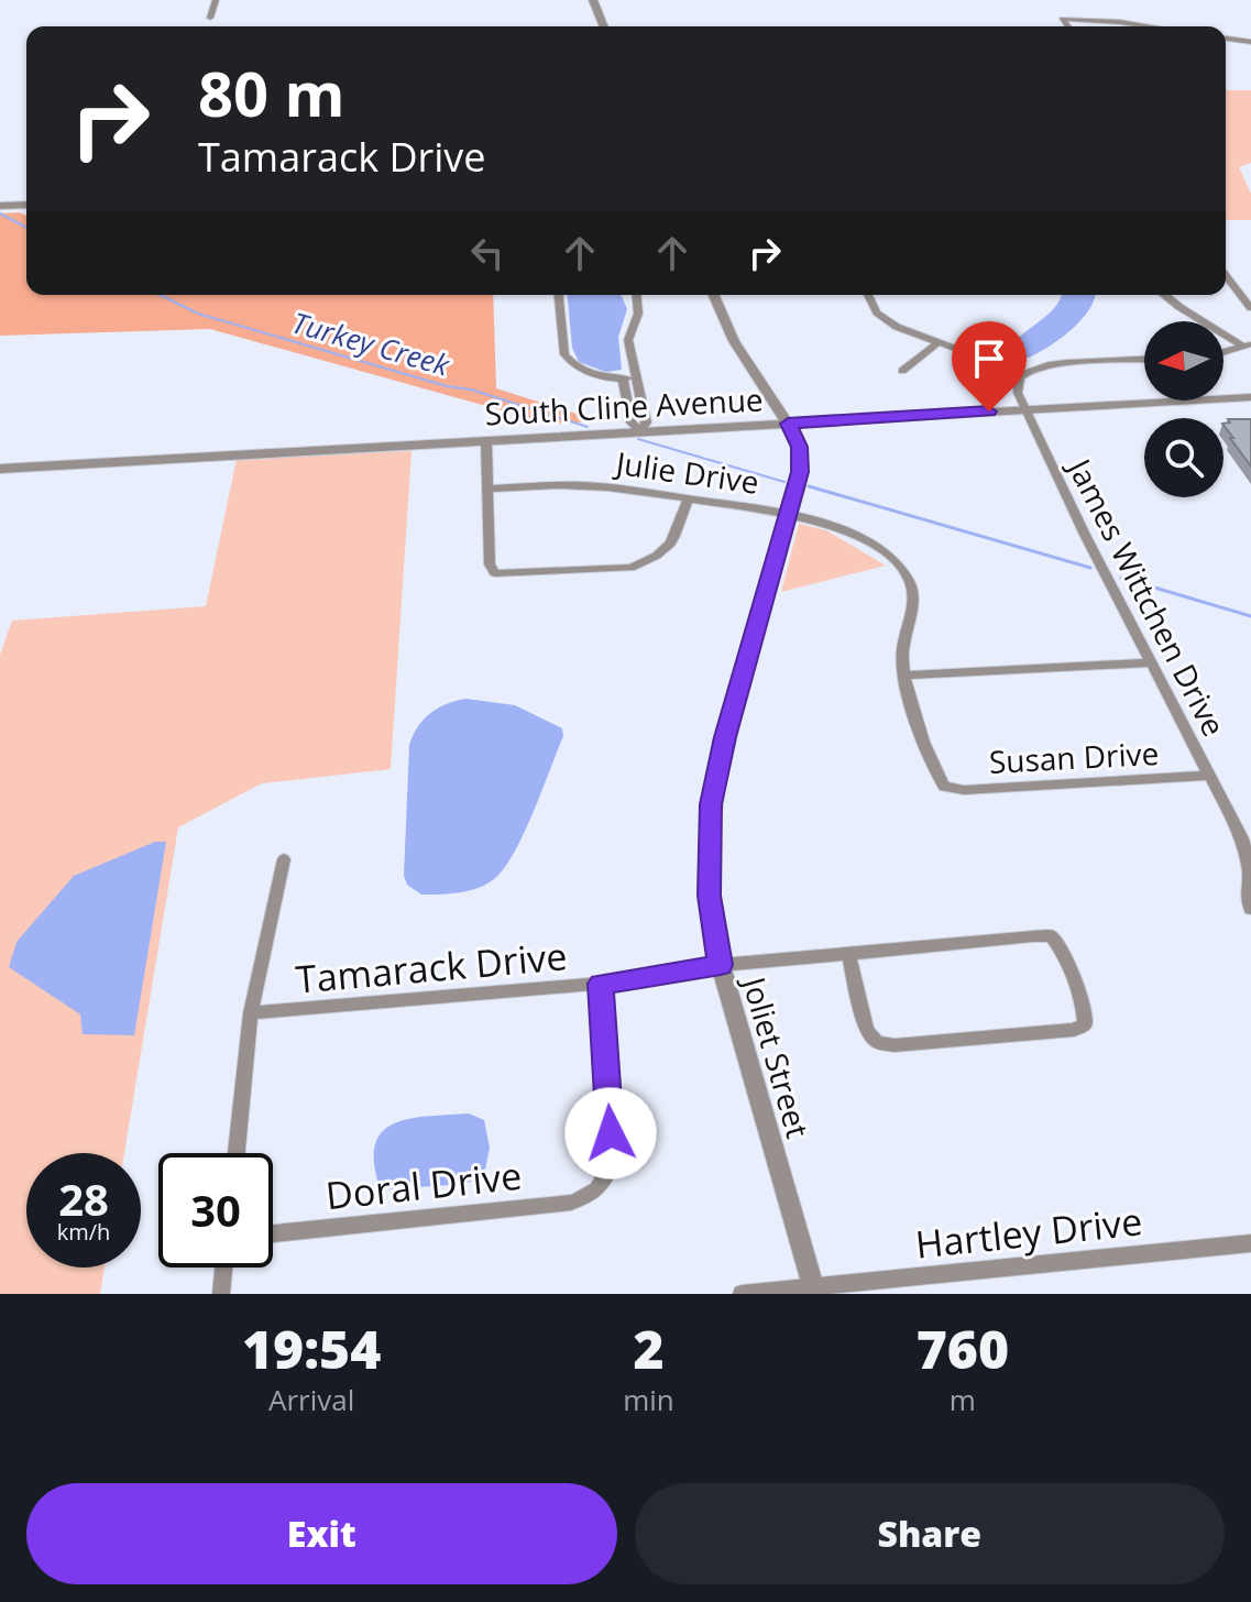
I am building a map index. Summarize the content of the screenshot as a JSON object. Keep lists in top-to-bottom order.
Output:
{
  "streets": {
    "street": [
      "South Cline Avenue",
      "Julie Drive",
      "James Wittchen Drive",
      "Susan Drive",
      "Tamarack Drive",
      "Joliet Street",
      "Doral Drive",
      "Hartley Drive"
    ]
  },
  "crossings": [
    ["South Cline Avenue", "James Wittchen Drive"],
    ["South Cline Avenue", "Joliet Street"],
    ["Julie Drive", "Susan Drive"],
    ["Julie Drive", "Joliet Street"],
    ["James Wittchen Drive", "Susan Drive"],
    ["Tamarack Drive", "Joliet Street"],
    ["Tamarack Drive", "Doral Drive"],
    ["Joliet Street", "Hartley Drive"]
  ],
  "water": ["Turkey Creek"],
  "north": "left",
  "page": {
    "turn": ["80 m", "Tamarack Drive"],
    "speed": "28 km/h",
    "limit": "30",
    "eta": [
      "19:54",
      "Arrival",
      "2",
      "min",
      "760",
      "m"
    ],
    "buttons": ["Exit", "Share"]
  }
}
